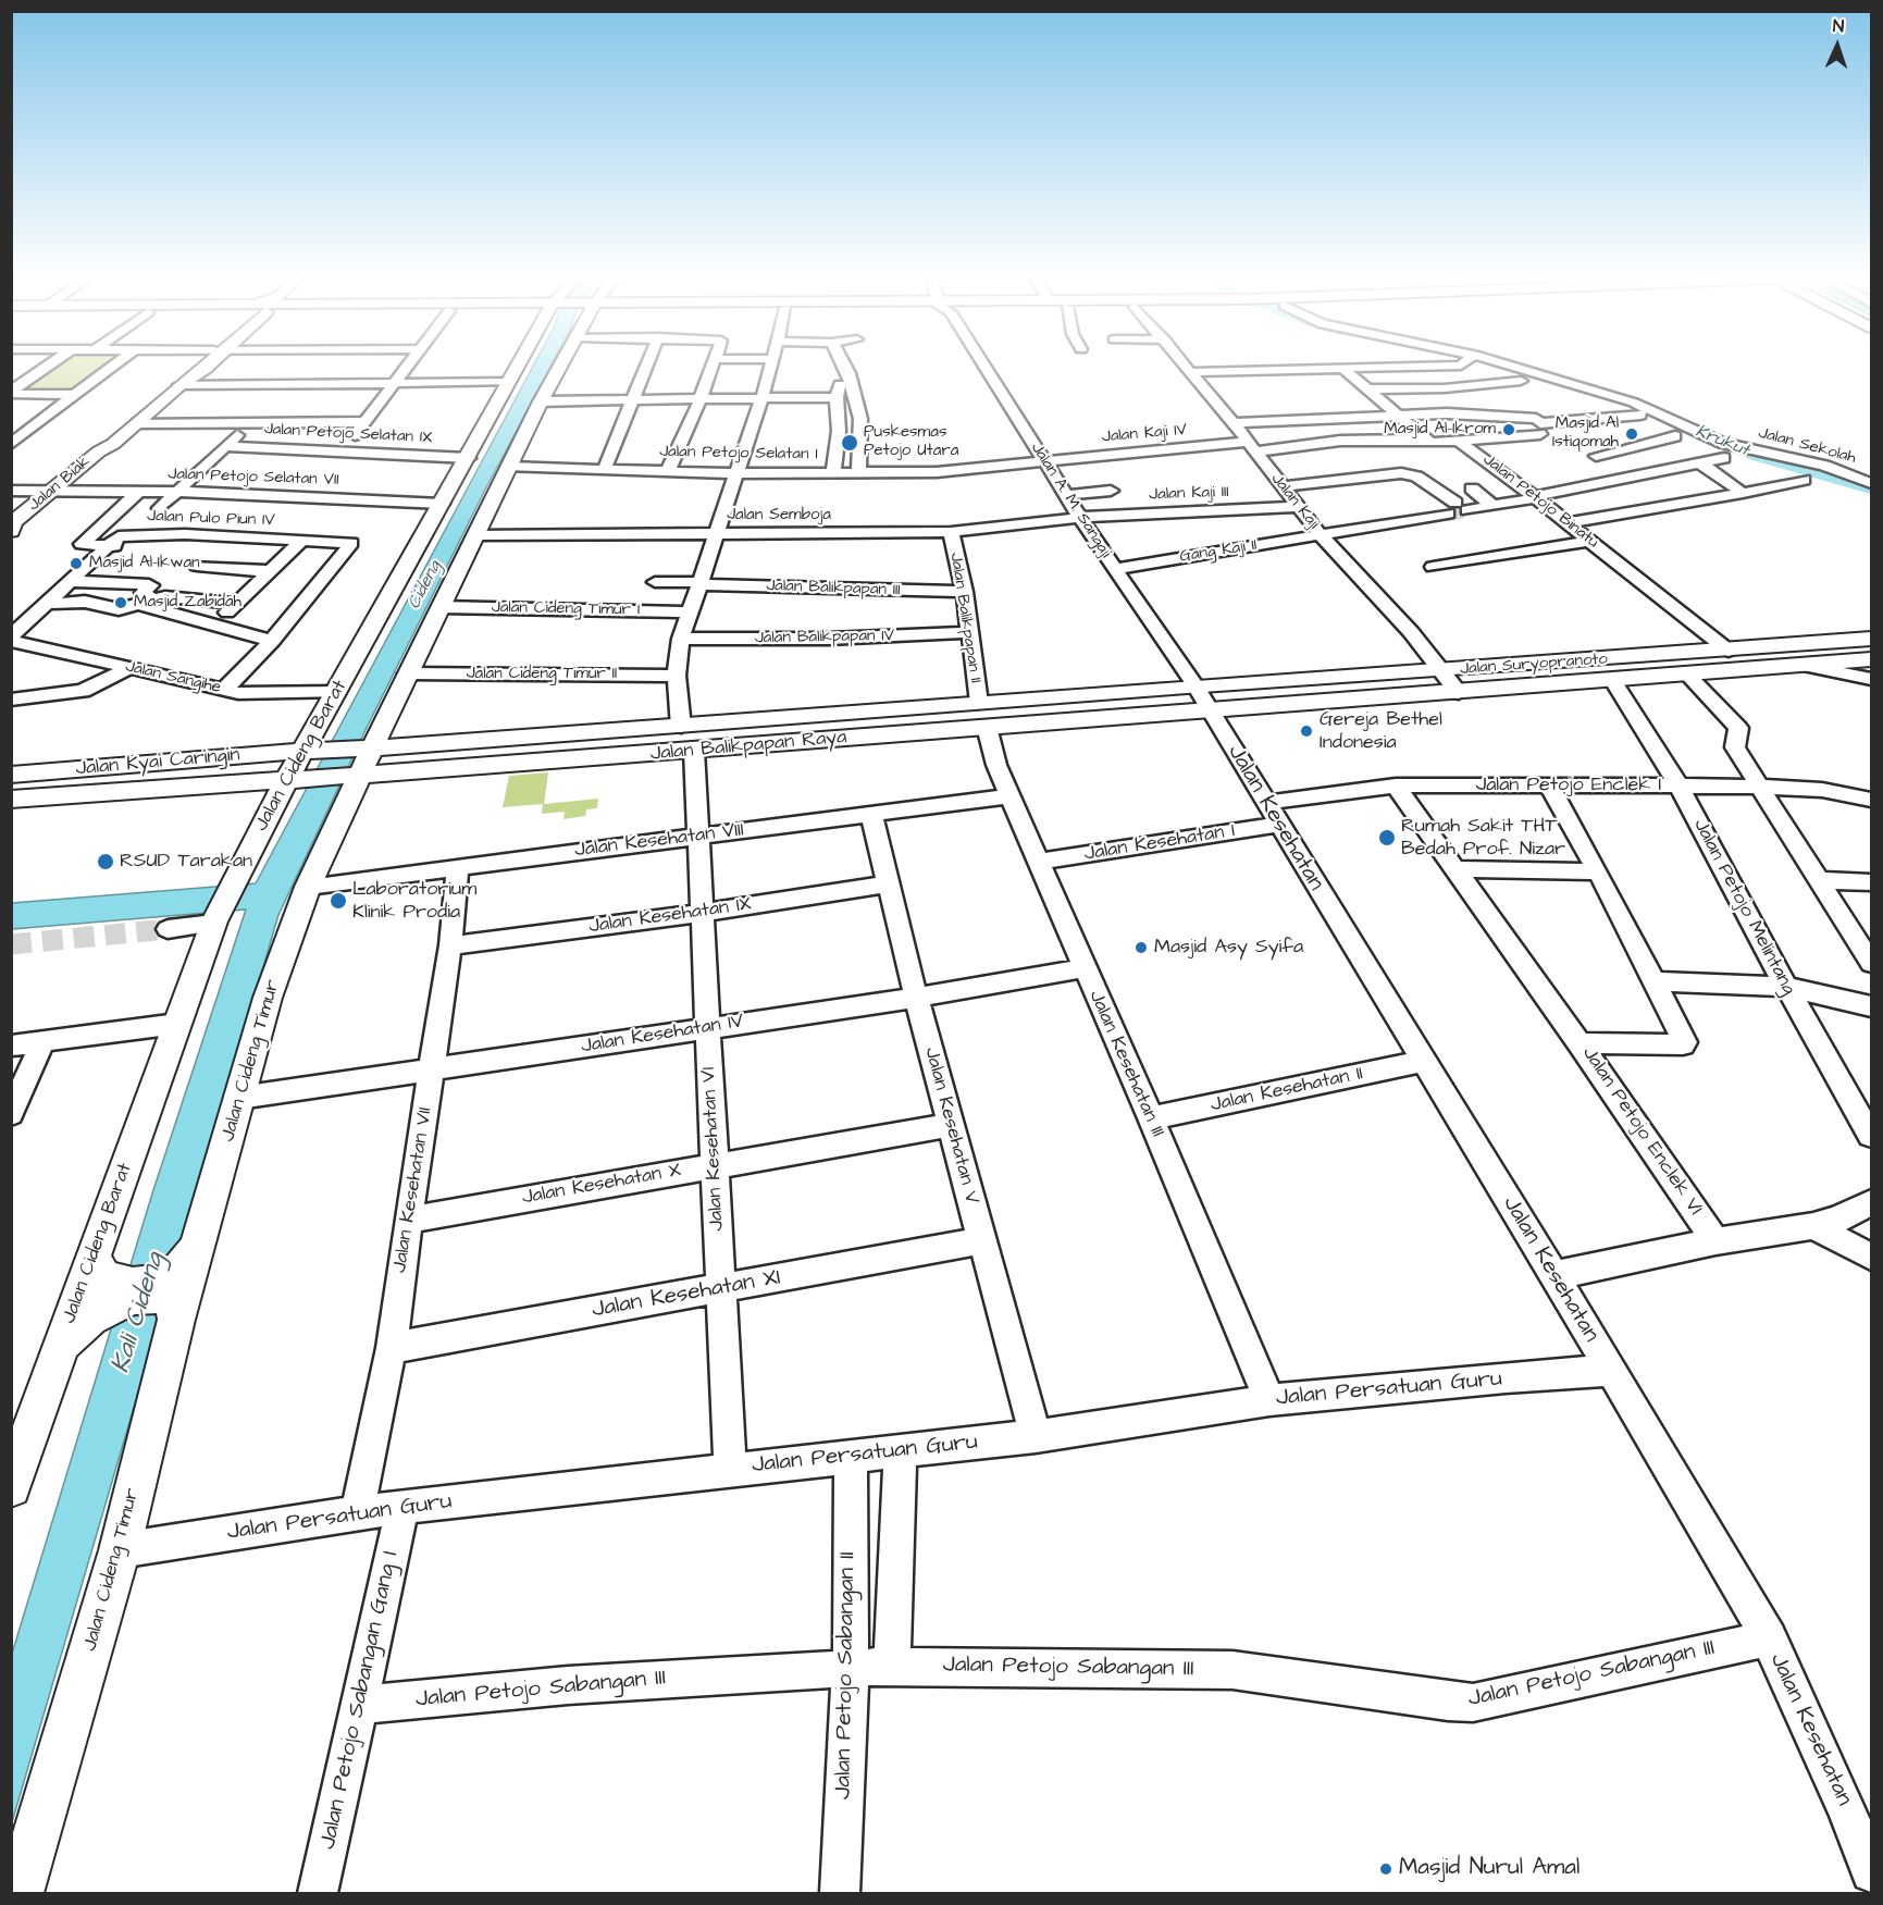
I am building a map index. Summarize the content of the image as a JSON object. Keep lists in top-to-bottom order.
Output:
{
  "streets": {
    "main road": [
      "Jalan Biak",
      "Jalan Suryopranoto",
      "Jalan Balikpapan Raya",
      "Jalan Cideng Barat",
      "Jalan Kyai Caringin",
      "Jalan Cideng Timur"
    ],
    "street": [
      "Jalan Petojo Selatan IX",
      "Jalan Kaji IV",
      "Jalan Sekolah",
      "Jalan Petojo Selatan I",
      "Jalan Petojo Selatan VII",
      "Jalan Kaji III",
      "Jalan A. M. Sangaji",
      "Jalan Kaji",
      "Jalan Petojo Binatu",
      "Jalan Semboja",
      "Jalan Pulo Piun IV",
      "Gang Kaji II",
      "Jalan Balikpapan III",
      "Jalan Cideng Timur I",
      "Jalan Balikpapan II",
      "Jalan Balikpapan IV",
      "Jalan Cideng Timur II",
      "Jalan Sangihe",
      "Jalan Petojo Enclek I",
      "Jalan Kesehatan",
      "Jalan Kesehatan VIII",
      "Jalan Kesehatan I",
      "Jalan Petojo Melintang",
      "Jalan Kesehatan IX",
      "Jalan Kesehatan IV",
      "Jalan Kesehatan III",
      "Jalan Kesehatan II",
      "Jalan Kesehatan V",
      "Jalan Petojo Enclek VI",
      "Jalan Kesehatan VI",
      "Jalan Kesehatan X",
      "Jalan Kesehatan VII",
      "Jalan Kesehatan XI",
      "Jalan Persatuan Guru",
      "Jalan Petojo Sabangan III",
      "Jalan Petojo Sabangan II",
      "Jalan Petojo Sabangan Gang I"
    ]
  },
  "crossings": [
    ["Jalan Petojo Selatan IX", "Jalan Cideng Barat"],
    ["Jalan Kaji IV", "Jalan Petojo Selatan I"],
    ["Jalan Kaji IV", "Jalan A. M. Sangaji"],
    ["Jalan Kaji IV", "Jalan Kaji"],
    ["Jalan Kaji IV", "Jalan Petojo Binatu"],
    ["Jalan Petojo Selatan I", "Jalan A. M. Sangaji"],
    ["Jalan Petojo Selatan I", "Jalan Cideng Timur"],
    ["Jalan Petojo Selatan VII", "Jalan Biak"],
    ["Jalan Petojo Selatan VII", "Jalan Cideng Barat"],
    ["Jalan Kaji III", "Jalan A. M. Sangaji"],
    ["Jalan Kaji III", "Jalan Kaji"],
    ["Jalan Kaji III", "Jalan Semboja"],
    ["Jalan A. M. Sangaji", "Jalan Semboja"],
    ["Jalan A. M. Sangaji", "Gang Kaji II"],
    ["Jalan A. M. Sangaji", "Jalan Suryopranoto"],
    ["Jalan A. M. Sangaji", "Jalan Balikpapan Raya"],
    ["Jalan A. M. Sangaji", "Jalan Kesehatan"],
    ["Jalan Kaji", "Gang Kaji II"],
    ["Jalan Kaji", "Jalan Suryopranoto"],
    ["Jalan Petojo Binatu", "Gang Kaji II"],
    ["Jalan Petojo Binatu", "Jalan Suryopranoto"],
    ["Jalan Semboja", "Jalan Balikpapan II"],
    ["Jalan Semboja", "Jalan Cideng Timur"],
    ["Jalan Balikpapan III", "Jalan Balikpapan II"],
    ["Jalan Cideng Timur I", "Jalan Cideng Timur"],
    ["Jalan Balikpapan II", "Jalan Balikpapan IV"],
    ["Jalan Balikpapan II", "Jalan Balikpapan Raya"],
    ["Jalan Suryopranoto", "Jalan Balikpapan Raya"],
    ["Jalan Suryopranoto", "Jalan Kesehatan"],
    ["Jalan Suryopranoto", "Jalan Petojo Melintang"],
    ["Jalan Cideng Timur II", "Jalan Cideng Timur"],
    ["Jalan Sangihe", "Jalan Cideng Barat"],
    ["Jalan Balikpapan Raya", "Jalan Cideng Barat"],
    ["Jalan Balikpapan Raya", "Jalan Kyai Caringin"],
    ["Jalan Balikpapan Raya", "Jalan Kesehatan"],
    ["Jalan Balikpapan Raya", "Jalan Cideng Timur"],
    ["Jalan Balikpapan Raya", "Jalan Kesehatan III"],
    ["Jalan Balikpapan Raya", "Jalan Kesehatan VI"],
    ["Jalan Cideng Barat", "Jalan Kyai Caringin"],
    ["Jalan Cideng Barat", "Jalan Cideng Timur"],
    ["Jalan Petojo Enclek I", "Jalan Kesehatan"],
    ["Jalan Petojo Enclek I", "Jalan Kesehatan I"],
    ["Jalan Petojo Enclek I", "Jalan Petojo Melintang"],
    ["Jalan Kesehatan", "Jalan Kesehatan I"],
    ["Jalan Kesehatan", "Jalan Kesehatan II"],
    ["Jalan Kesehatan", "Jalan Persatuan Guru"],
    ["Jalan Kesehatan", "Jalan Petojo Sabangan III"],
    ["Jalan Kesehatan VIII", "Jalan Cideng Timur"],
    ["Jalan Kesehatan VIII", "Jalan Kesehatan III"],
    ["Jalan Kesehatan VIII", "Jalan Kesehatan V"],
    ["Jalan Kesehatan VIII", "Jalan Kesehatan VI"],
    ["Jalan Kesehatan VIII", "Jalan Kesehatan VII"],
    ["Jalan Kesehatan I", "Jalan Kesehatan III"],
    ["Jalan Kesehatan IX", "Jalan Kesehatan V"],
    ["Jalan Kesehatan IX", "Jalan Kesehatan VI"],
    ["Jalan Kesehatan IX", "Jalan Kesehatan VII"],
    ["Jalan Kesehatan IV", "Jalan Cideng Timur"],
    ["Jalan Kesehatan IV", "Jalan Kesehatan III"],
    ["Jalan Kesehatan IV", "Jalan Kesehatan V"],
    ["Jalan Kesehatan IV", "Jalan Kesehatan VI"],
    ["Jalan Kesehatan IV", "Jalan Kesehatan VII"],
    ["Jalan Cideng Timur", "Jalan Persatuan Guru"],
    ["Jalan Kesehatan III", "Jalan Kesehatan II"],
    ["Jalan Kesehatan III", "Jalan Persatuan Guru"],
    ["Jalan Kesehatan V", "Jalan Kesehatan X"],
    ["Jalan Kesehatan V", "Jalan Kesehatan XI"],
    ["Jalan Kesehatan V", "Jalan Persatuan Guru"],
    ["Jalan Kesehatan VI", "Jalan Kesehatan X"],
    ["Jalan Kesehatan VI", "Jalan Kesehatan XI"],
    ["Jalan Kesehatan VI", "Jalan Persatuan Guru"],
    ["Jalan Kesehatan X", "Jalan Kesehatan VII"],
    ["Jalan Kesehatan VII", "Jalan Kesehatan XI"],
    ["Jalan Kesehatan VII", "Jalan Persatuan Guru"],
    ["Jalan Persatuan Guru", "Jalan Petojo Sabangan II"],
    ["Jalan Persatuan Guru", "Jalan Petojo Sabangan Gang I"],
    ["Jalan Petojo Sabangan III", "Jalan Petojo Sabangan II"],
    ["Jalan Petojo Sabangan III", "Jalan Petojo Sabangan Gang I"]
  ],
  "water": ["Krukut", "Cideng", "Kali Cideng"],
  "places": [
    "Masjid Al-Ikrom",
    "Masjid Al Istiqomah",
    "Puskesmas Petojo Utara",
    "Masjid Al-Ikwan",
    "Masjid Zabidah",
    "Gereja Bethel Indonesia",
    "Rumah Sakit THT Bedah Prof. Nizar",
    "RSUD Tarakan",
    "Laboratorium Klinik Prodia",
    "Masjid Asy Syifa",
    "Masjid Nurul Amal"
  ],
  "north": "top"
}
